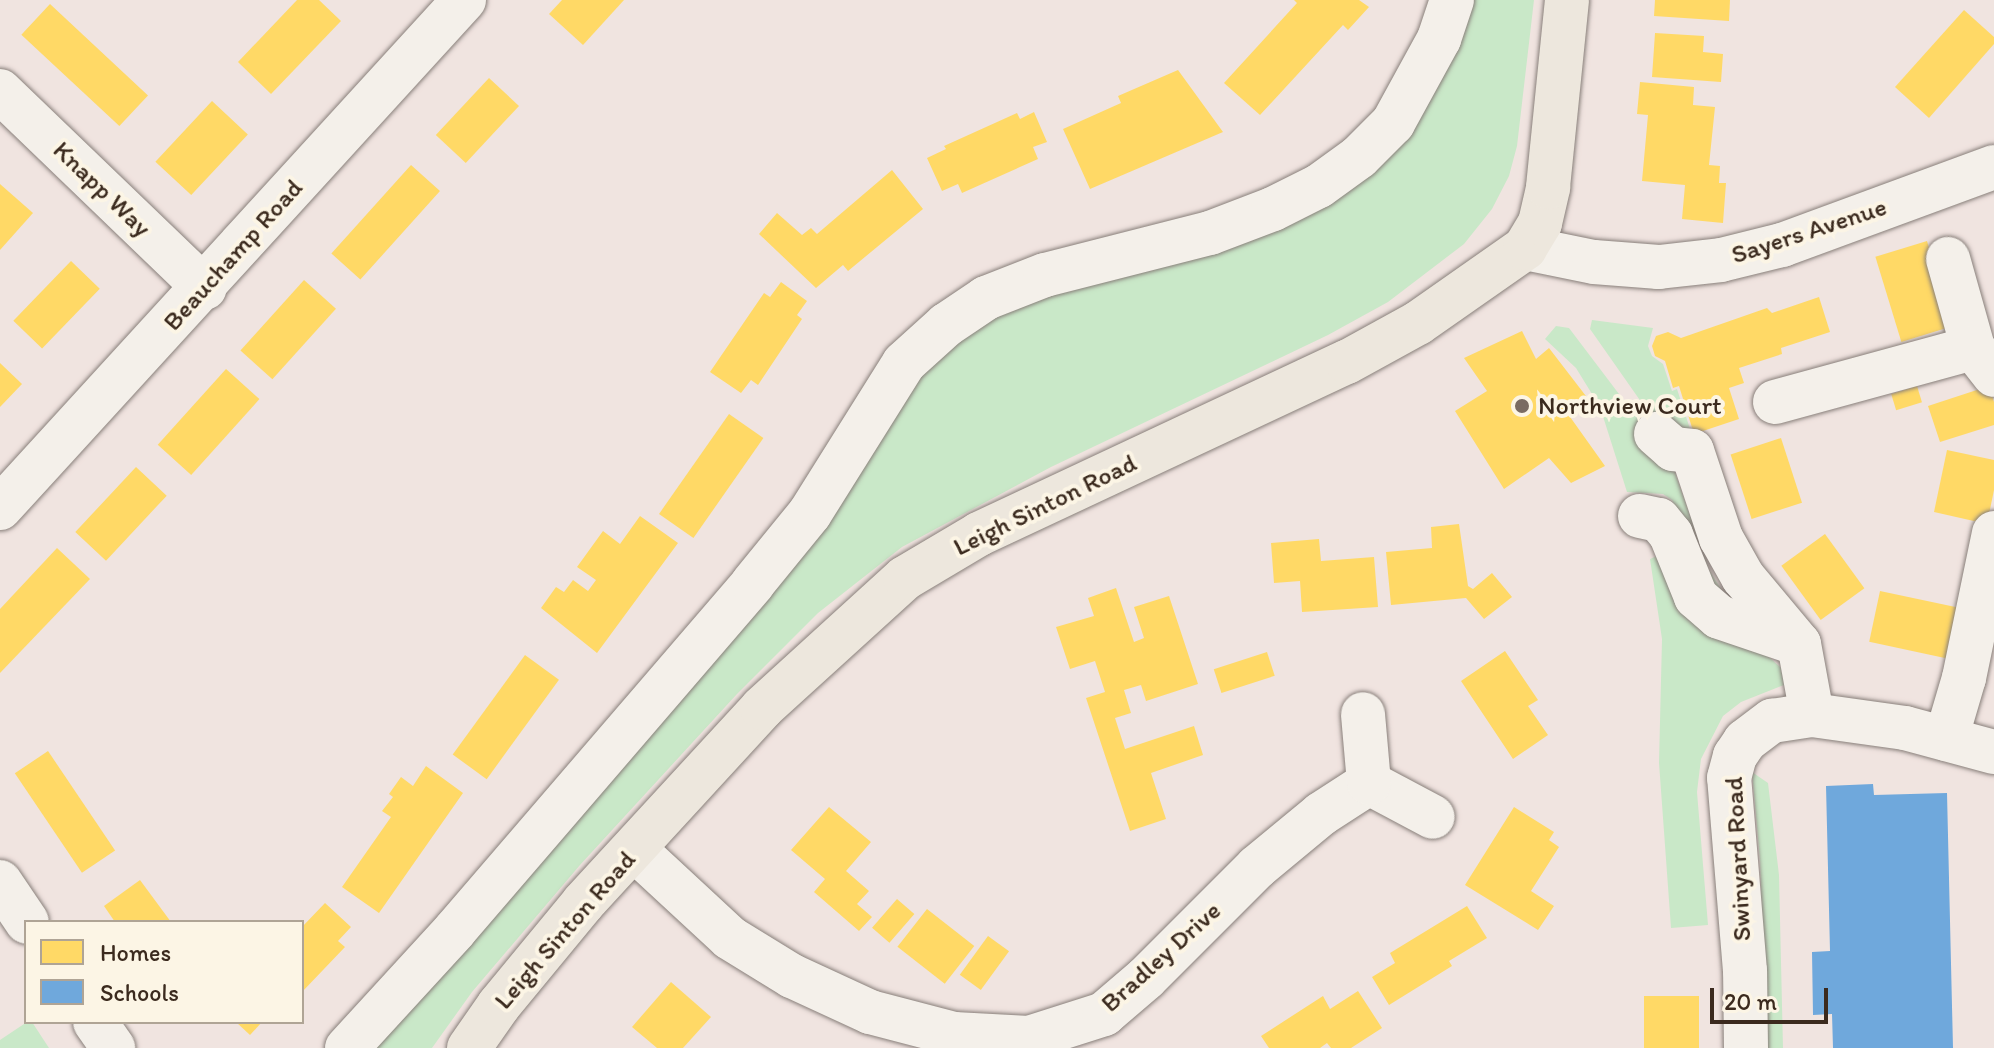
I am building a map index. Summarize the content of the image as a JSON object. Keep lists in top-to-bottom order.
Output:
{
  "streets": {
    "main road": ["Leigh Sinton Road"],
    "street": [
      "Knapp Way",
      "Sayers Avenue",
      "Beauchamp Road",
      "Swinyard Road",
      "Bradley Drive"
    ]
  },
  "crossings": [
    ["Knapp Way", "Beauchamp Road"],
    ["Sayers Avenue", "Leigh Sinton Road"],
    ["Leigh Sinton Road", "Bradley Drive"]
  ],
  "places": ["Northview Court"],
  "legend": ["Homes", "Schools"],
  "scale_bar": "20 m"
}
